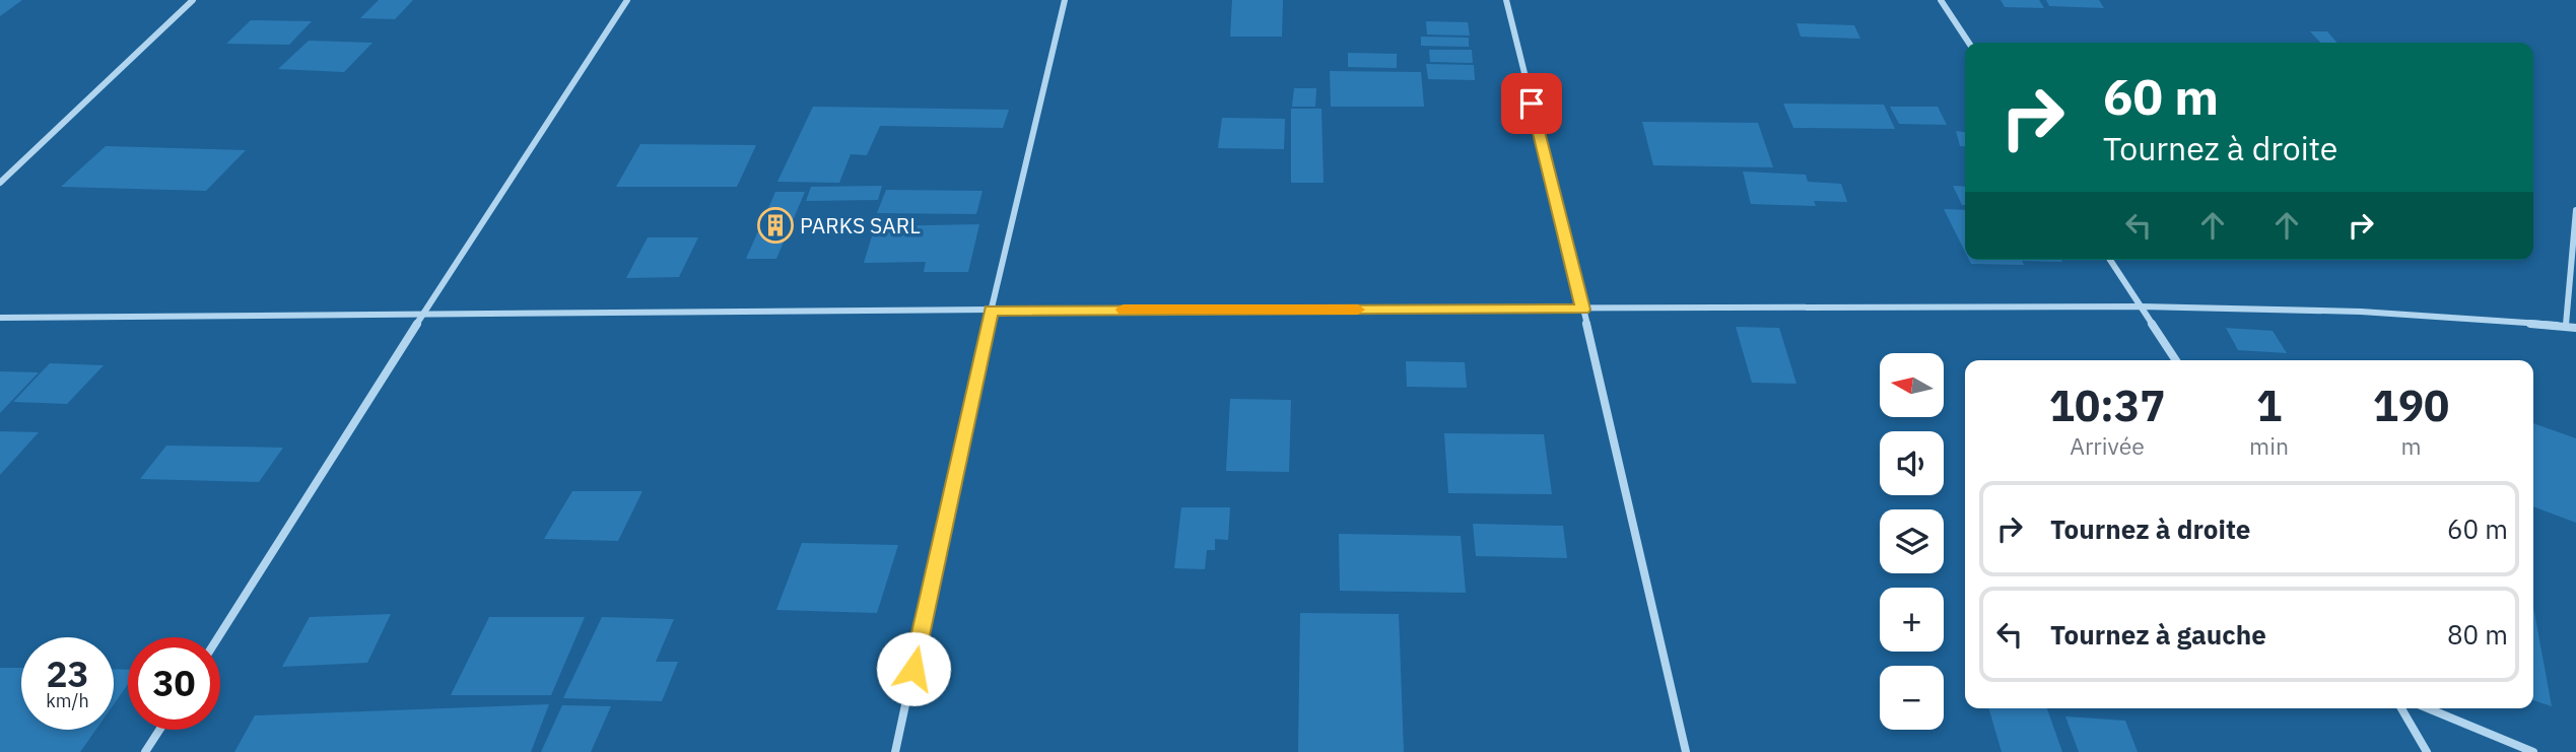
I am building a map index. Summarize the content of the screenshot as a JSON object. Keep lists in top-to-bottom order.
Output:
{
  "places": {
    "building": ["PARKS SARL"]
  },
  "north": "left",
  "page": {
    "turn": ["60 m", "Tournez à droite"],
    "map_buttons": ["+", "−"],
    "eta": [
      "10:37",
      "Arrivée",
      "1",
      "min",
      "190",
      "m"
    ],
    "list": [
      {
        "name": "Tournez à droite",
        "value": "60 m"
      },
      {
        "name": "Tournez à gauche",
        "value": "80 m"
      }
    ],
    "speed": "23 km/h",
    "limit": "30"
  }
}
